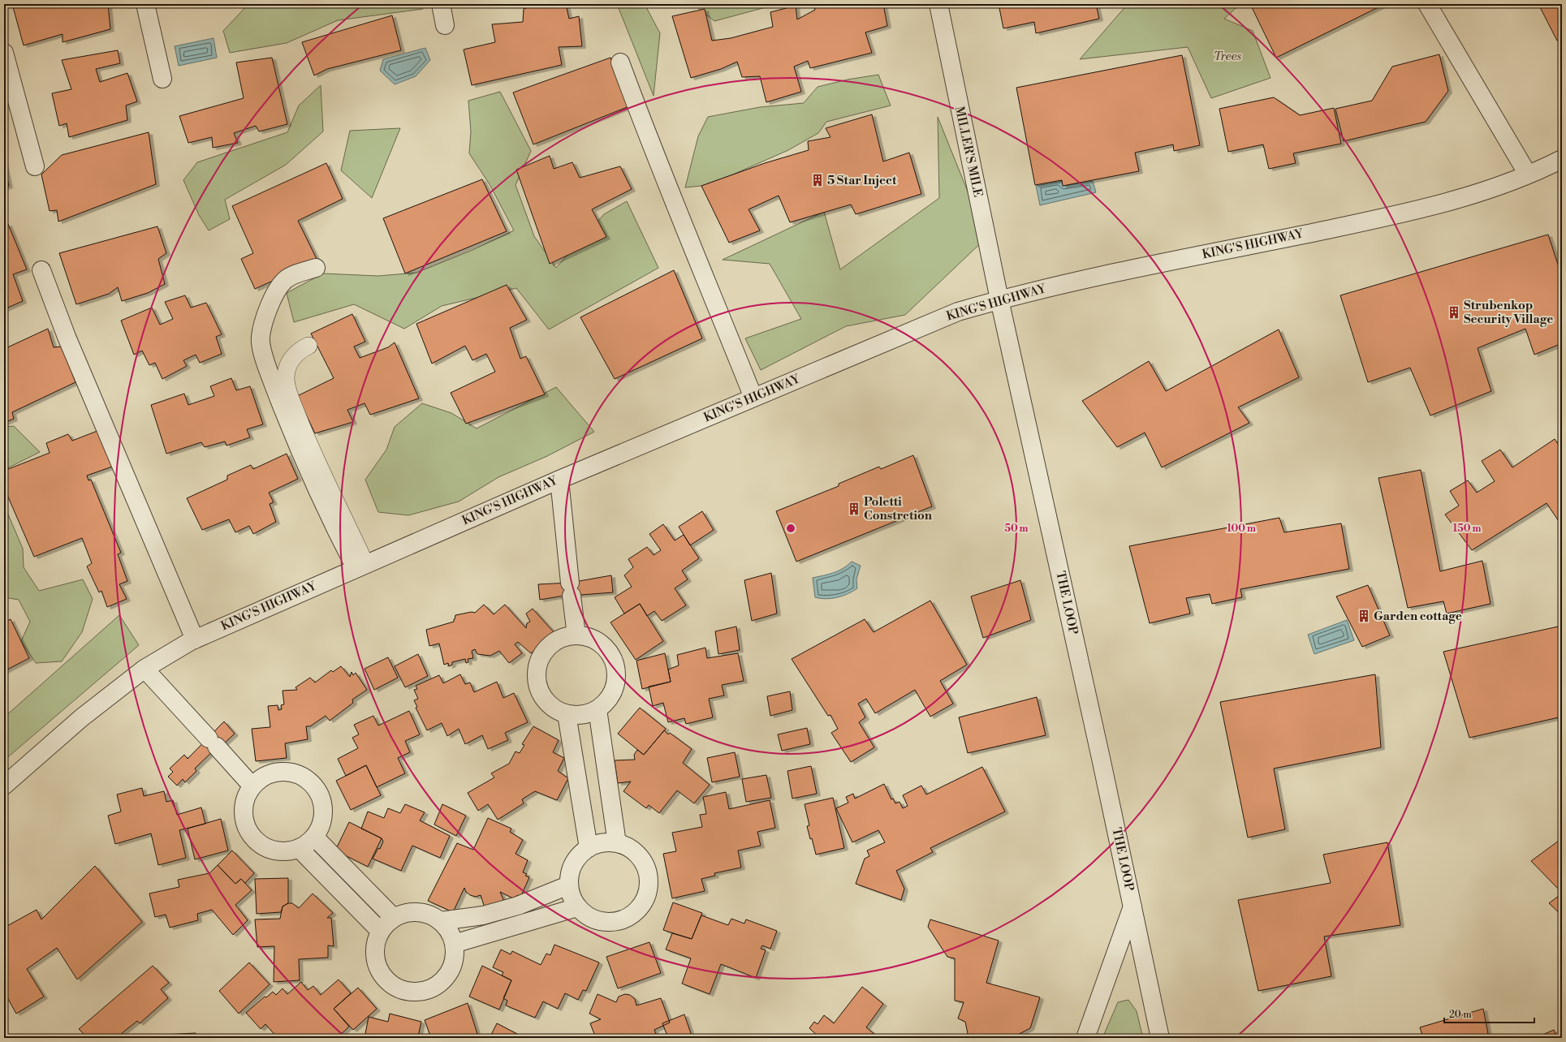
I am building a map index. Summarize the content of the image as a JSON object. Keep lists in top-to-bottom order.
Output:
{
  "streets": {
    "street": ["MILLER'S MILE", "KING'S HIGHWAY", "THE LOOP"]
  },
  "crossings": [
    ["MILLER'S MILE", "KING'S HIGHWAY"],
    ["MILLER'S MILE", "THE LOOP"],
    ["KING'S HIGHWAY", "THE LOOP"]
  ],
  "parks": ["Trees"],
  "places": {
    "building": [
      "5 Star Inject",
      "Strubenkop Security Village",
      "Poletti Constrction",
      "Garden cottage"
    ]
  },
  "scale_bar": "20 m",
  "rings": ["50 m", "100 m", "150 m"]
}
